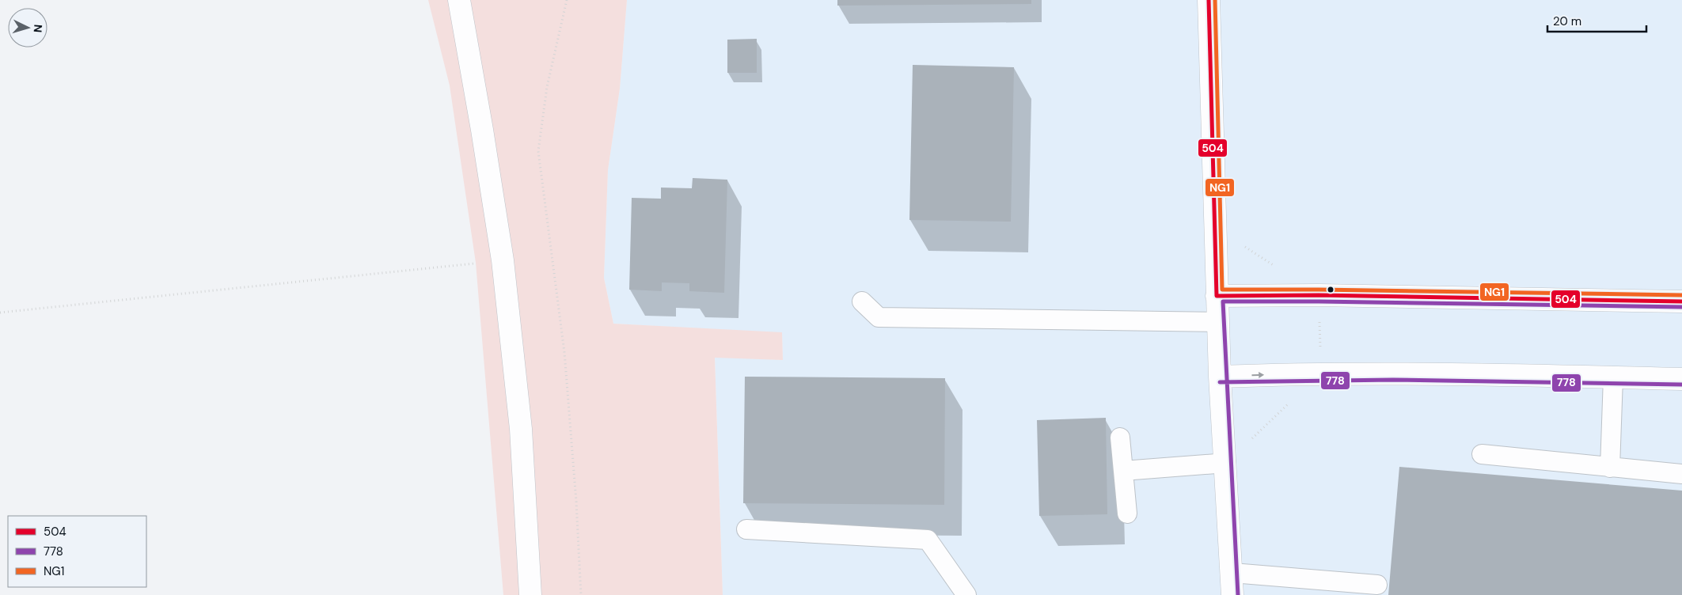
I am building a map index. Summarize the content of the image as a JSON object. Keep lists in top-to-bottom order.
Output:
{
  "lines": ["transit line 504", "transit line NG1", "transit line 778"],
  "legend": ["504", "778", "NG1"],
  "scale_bar": "20 m",
  "north": "right"
}
